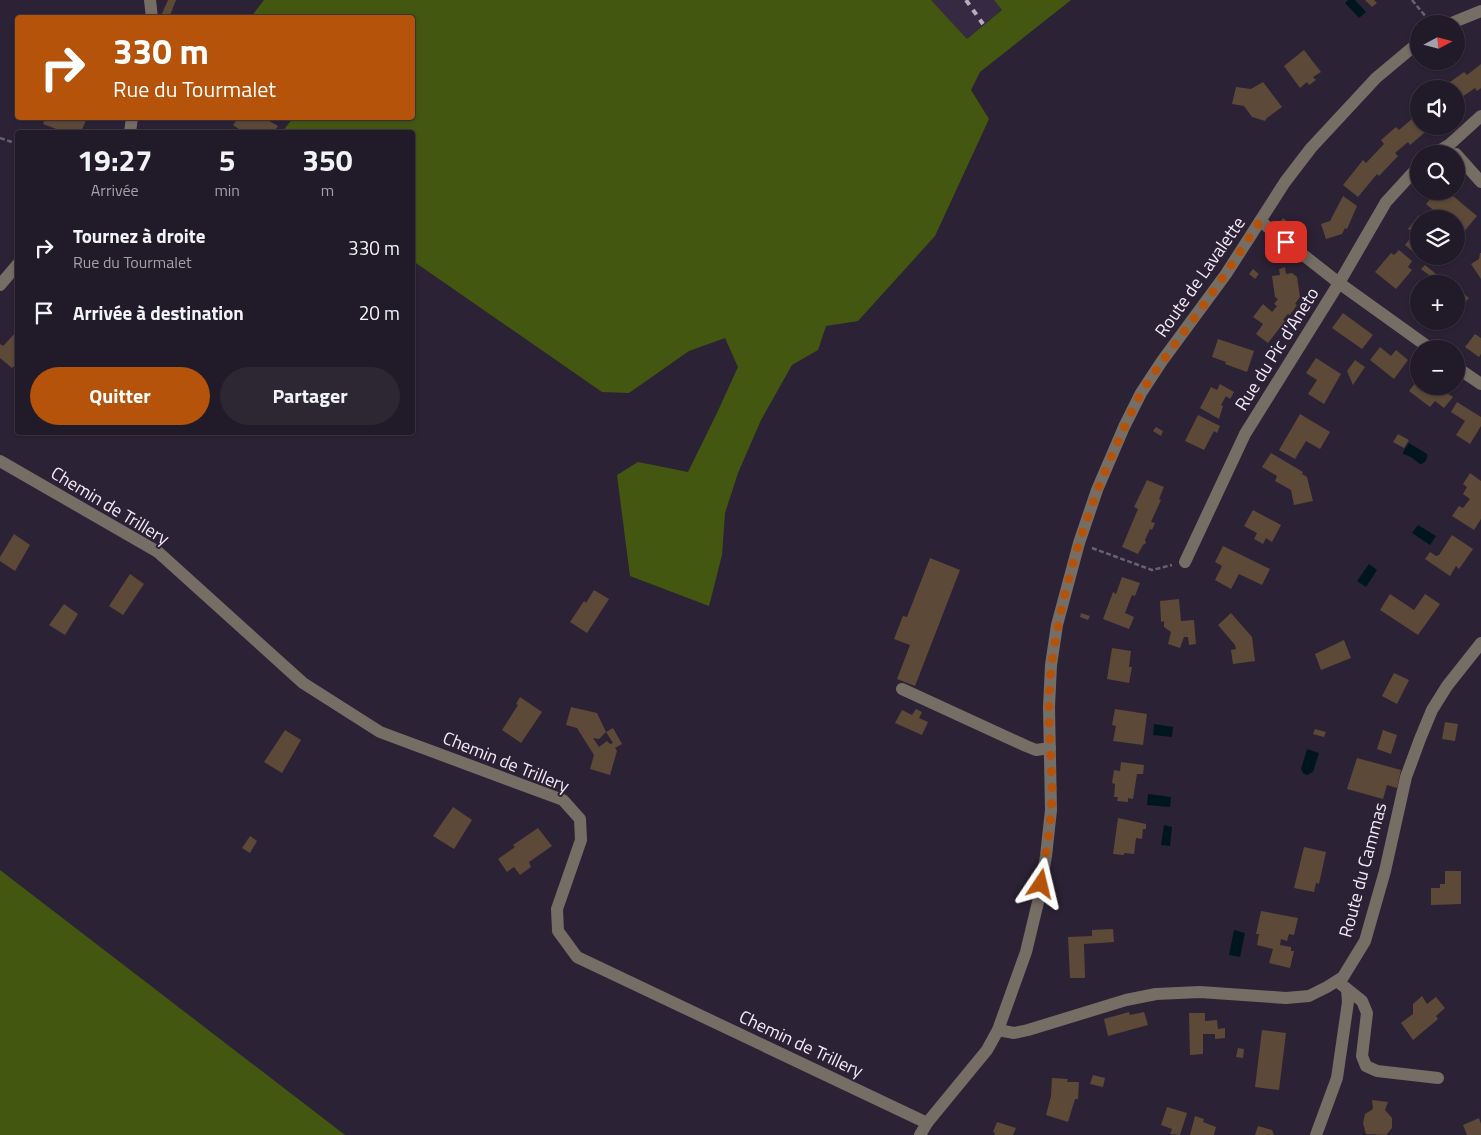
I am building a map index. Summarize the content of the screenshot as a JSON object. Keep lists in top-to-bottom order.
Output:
{
  "streets": {
    "street": [
      "Route de Lavalette",
      "Rue du Pic d'Aneto",
      "Chemin de Trillery",
      "Route du Cammas"
    ]
  },
  "crossings": [
    ["Route de Lavalette", "Chemin de Trillery"],
    ["Route de Lavalette", "Route du Cammas"]
  ],
  "north": "right",
  "page": {
    "map_buttons": ["+", "−"],
    "turn": ["330 m", "Rue du Tourmalet"],
    "eta": [
      "19:27",
      "Arrivée",
      "5",
      "min",
      "350",
      "m"
    ],
    "list": [
      {
        "name": "Tournez à droite",
        "note": "Rue du Tourmalet",
        "value": "330 m"
      },
      {
        "name": "Arrivée à destination",
        "value": "20 m"
      }
    ],
    "buttons": ["Quitter", "Partager"]
  }
}
